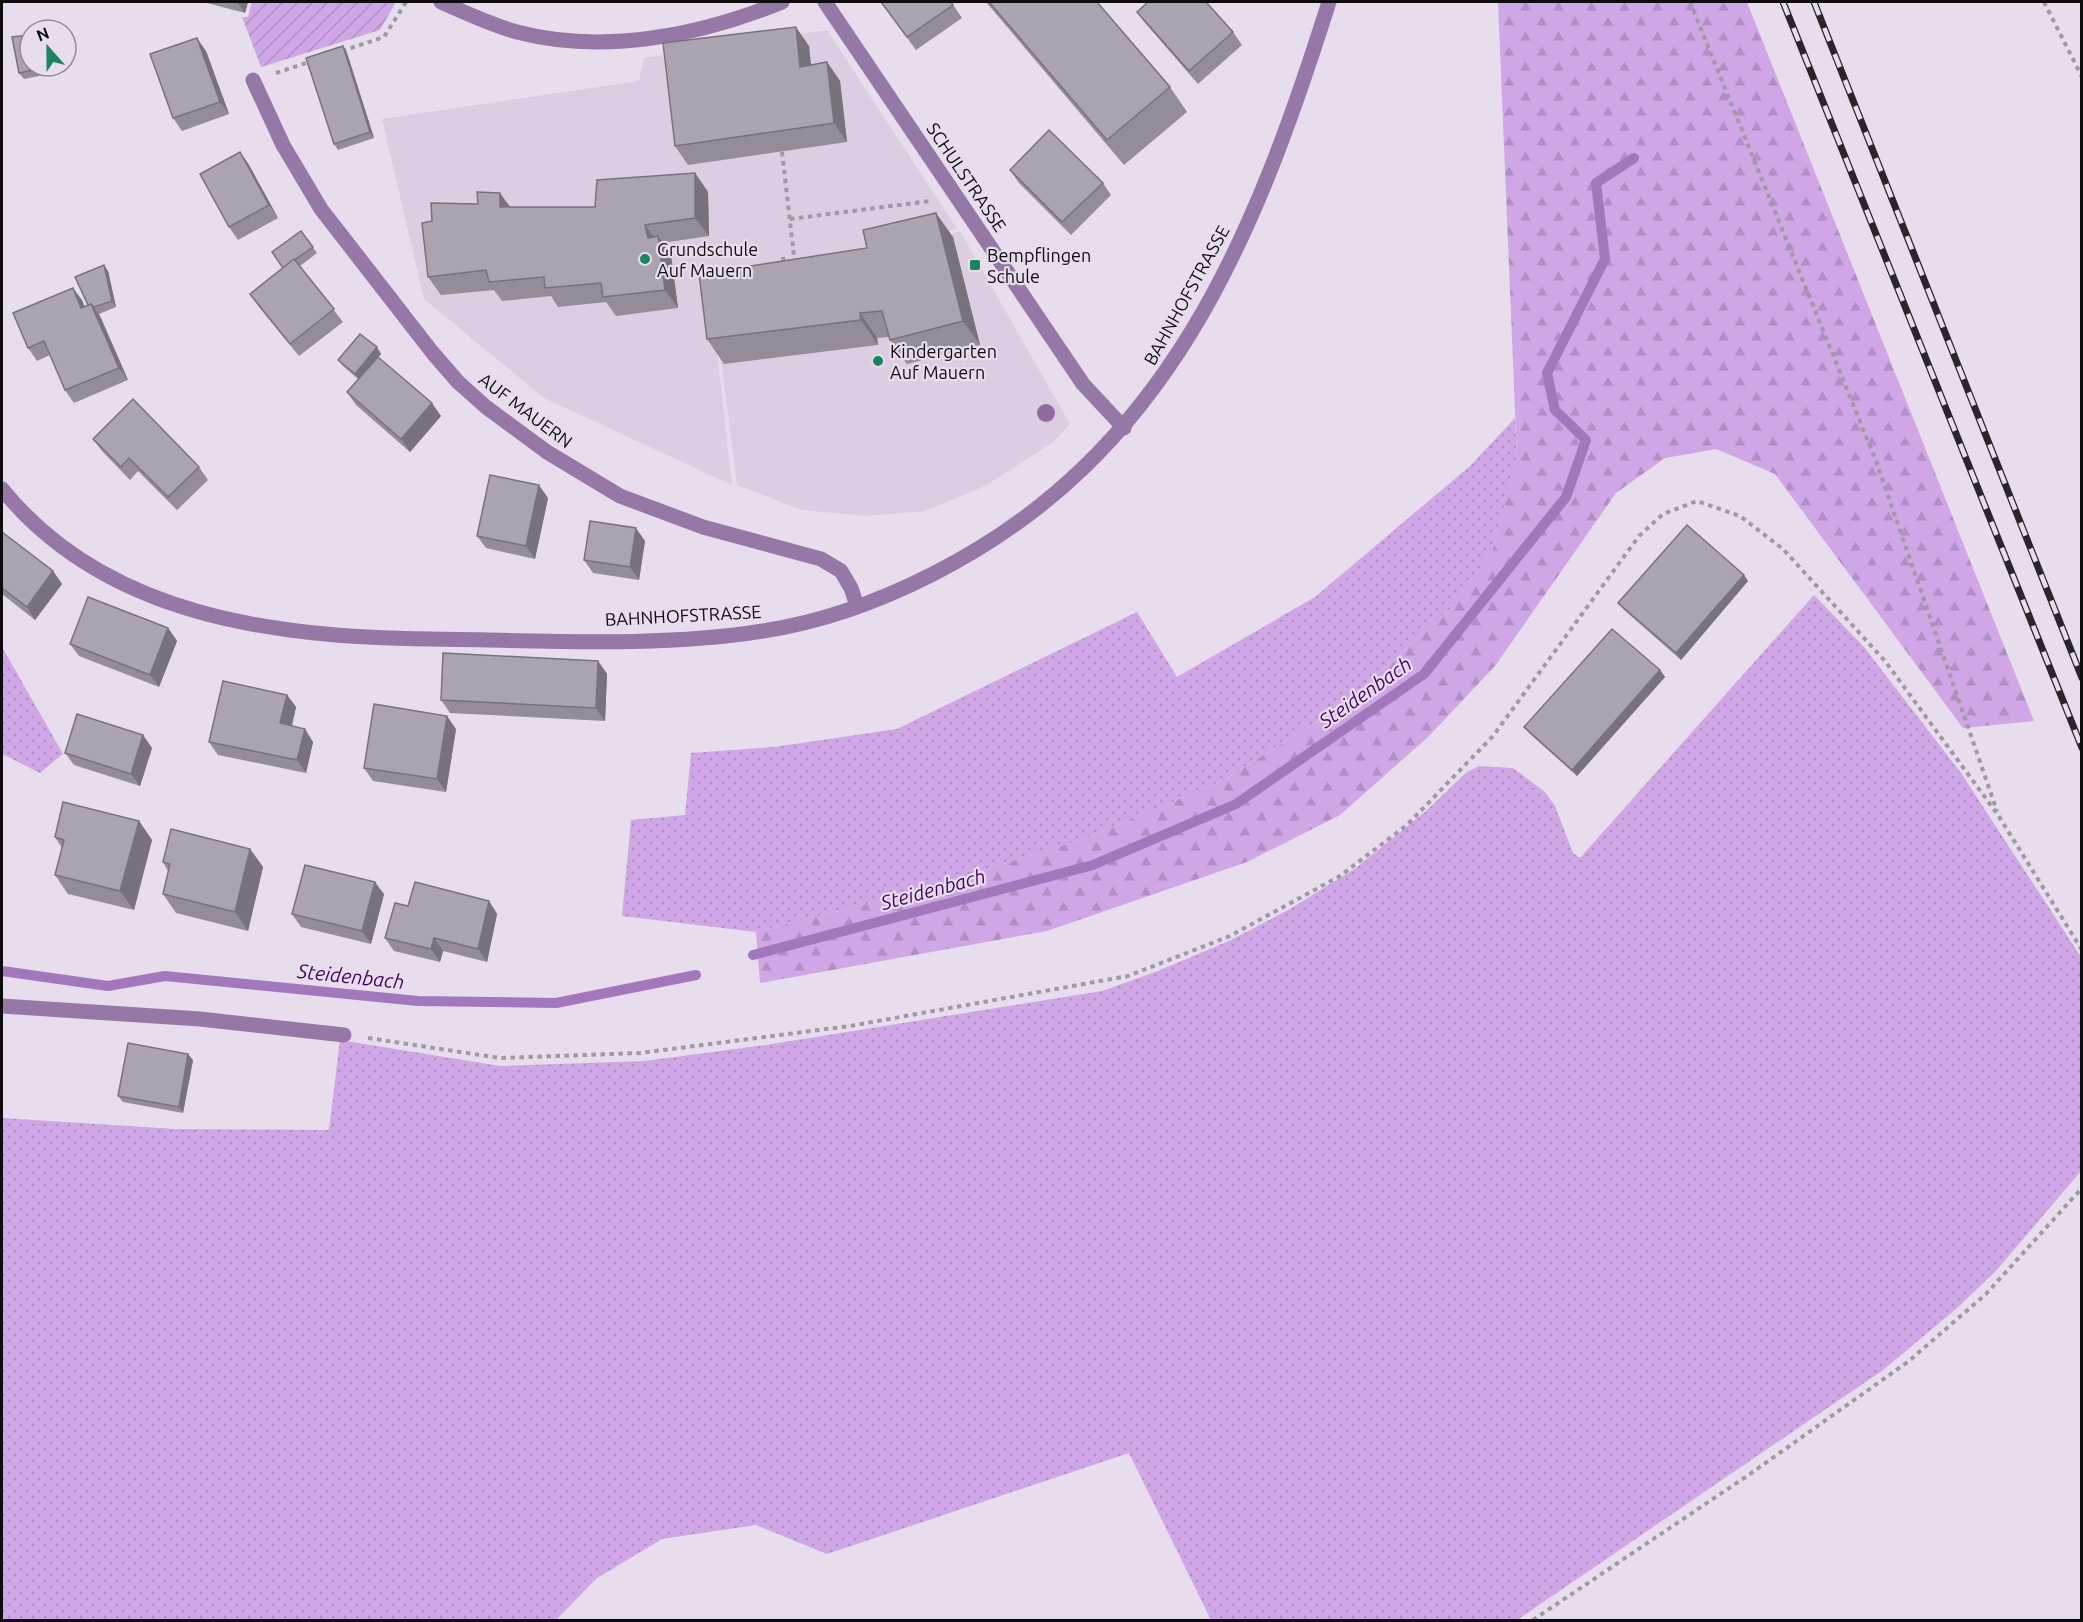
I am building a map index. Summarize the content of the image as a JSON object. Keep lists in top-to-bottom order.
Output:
{
  "streets": {
    "street": ["SCHULSTRASSE", "BAHNHOFSTRASSE", "AUF MAUERN"]
  },
  "crossings": [
    ["SCHULSTRASSE", "BAHNHOFSTRASSE"],
    ["BAHNHOFSTRASSE", "AUF MAUERN"]
  ],
  "water": ["Steidenbach"],
  "places": {
    "other": ["Grundschule Auf Mauern", "Kindergarten Auf Mauern"],
    "transit": ["Bempflingen Schule"]
  },
  "north": "top"
}
